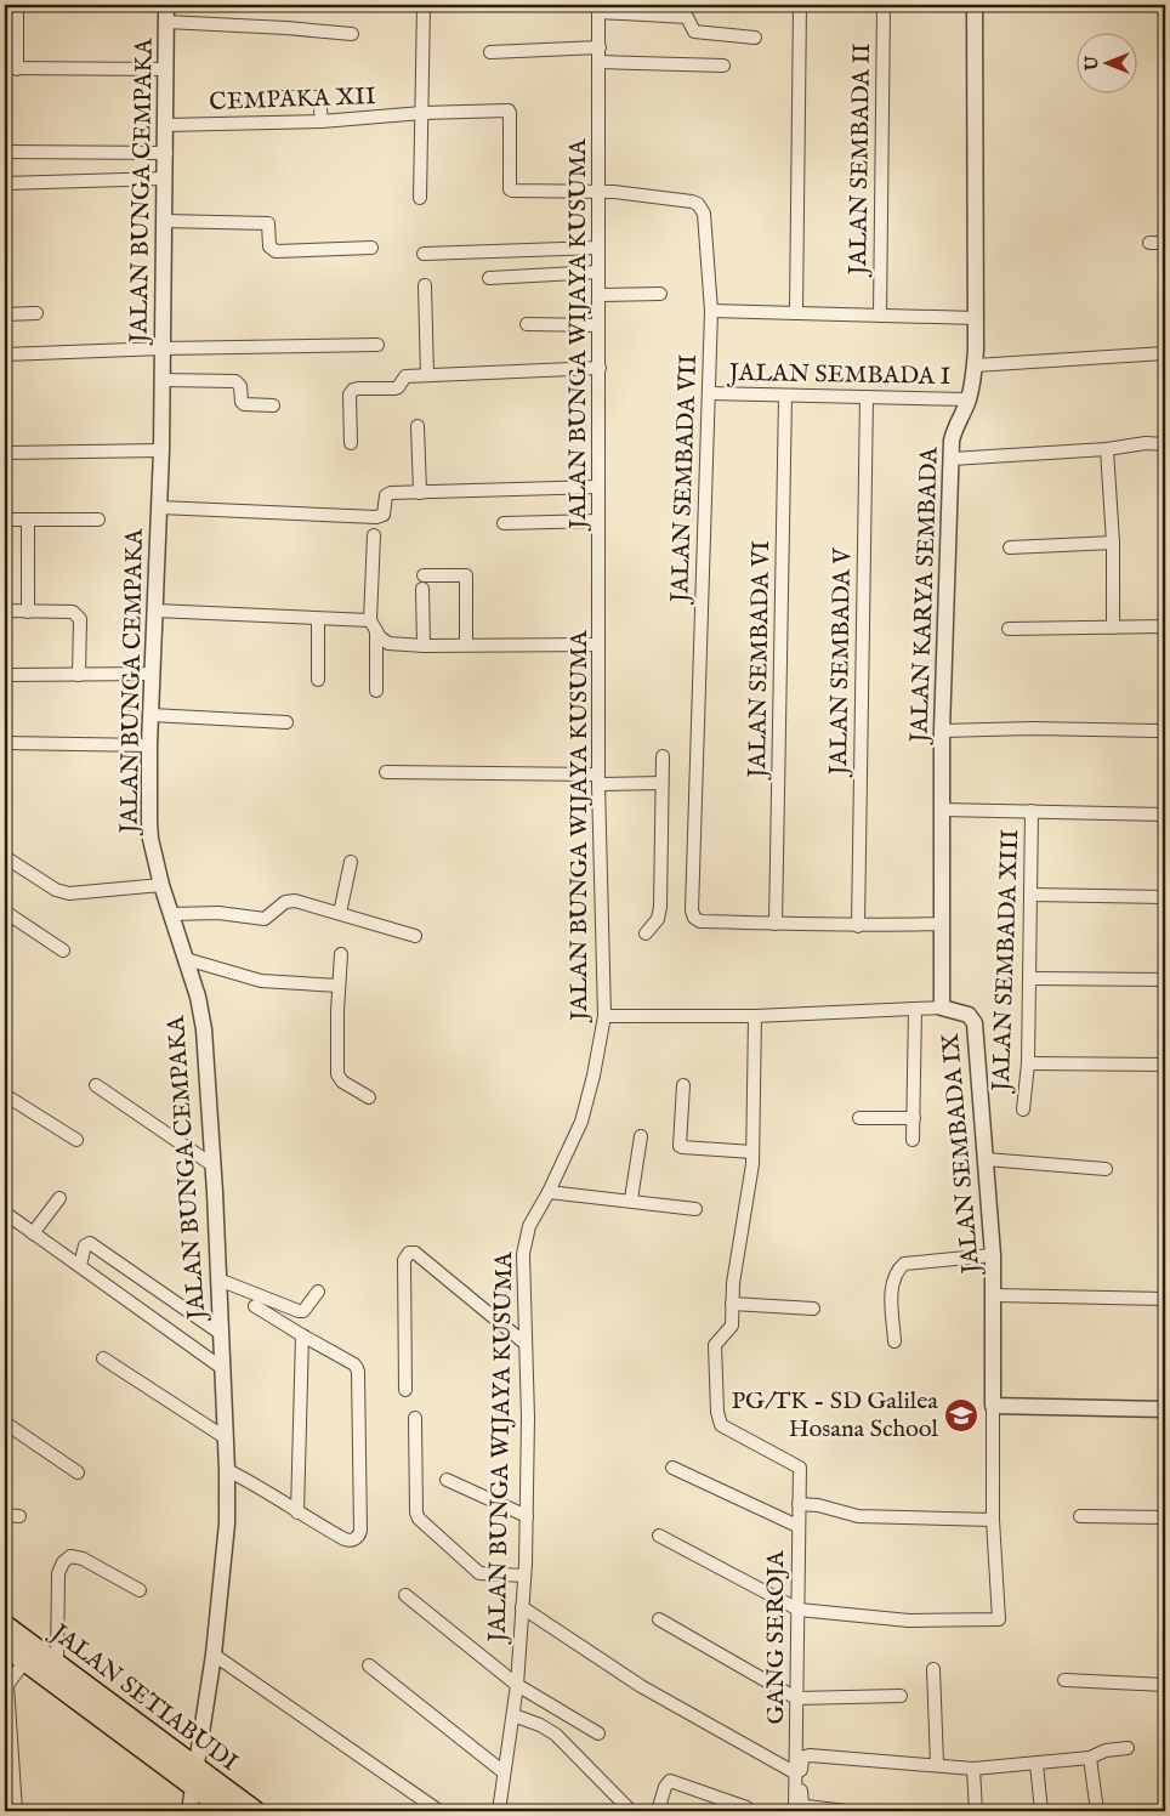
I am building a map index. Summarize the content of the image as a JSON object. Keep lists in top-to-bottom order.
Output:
{
  "streets": {
    "main road": ["JALAN SETIABUDI"],
    "street": [
      "CEMPAKA XII",
      "JALAN SEMBADA II",
      "JALAN BUNGA CEMPAKA",
      "JALAN BUNGA WIJAYA KUSUMA",
      "JALAN SEMBADA I",
      "JALAN SEMBADA VII",
      "JALAN KARYA SEMBADA",
      "JALAN SEMBADA VI",
      "JALAN SEMBADA V",
      "JALAN SEMBADA XIII",
      "JALAN SEMBADA IX",
      "GANG SEROJA"
    ]
  },
  "crossings": [
    ["CEMPAKA XII", "JALAN BUNGA CEMPAKA"],
    ["CEMPAKA XII", "JALAN BUNGA WIJAYA KUSUMA"],
    ["CEMPAKA XII", "JALAN SEMBADA VII"],
    ["JALAN BUNGA CEMPAKA", "JALAN SETIABUDI"],
    ["JALAN BUNGA WIJAYA KUSUMA", "JALAN SEMBADA VII"],
    ["JALAN BUNGA WIJAYA KUSUMA", "JALAN SEMBADA IX"],
    ["JALAN SEMBADA I", "JALAN SEMBADA VII"],
    ["JALAN SEMBADA I", "JALAN KARYA SEMBADA"],
    ["JALAN SEMBADA I", "JALAN SEMBADA VI"],
    ["JALAN SEMBADA I", "JALAN SEMBADA V"],
    ["JALAN SEMBADA VII", "JALAN SEMBADA VI"],
    ["JALAN KARYA SEMBADA", "JALAN SEMBADA IX"],
    ["JALAN SEMBADA IX", "GANG SEROJA"]
  ],
  "places": {
    "school or university": ["PG/TK - SD Galilea Hosana School"]
  },
  "north": "left"
}
